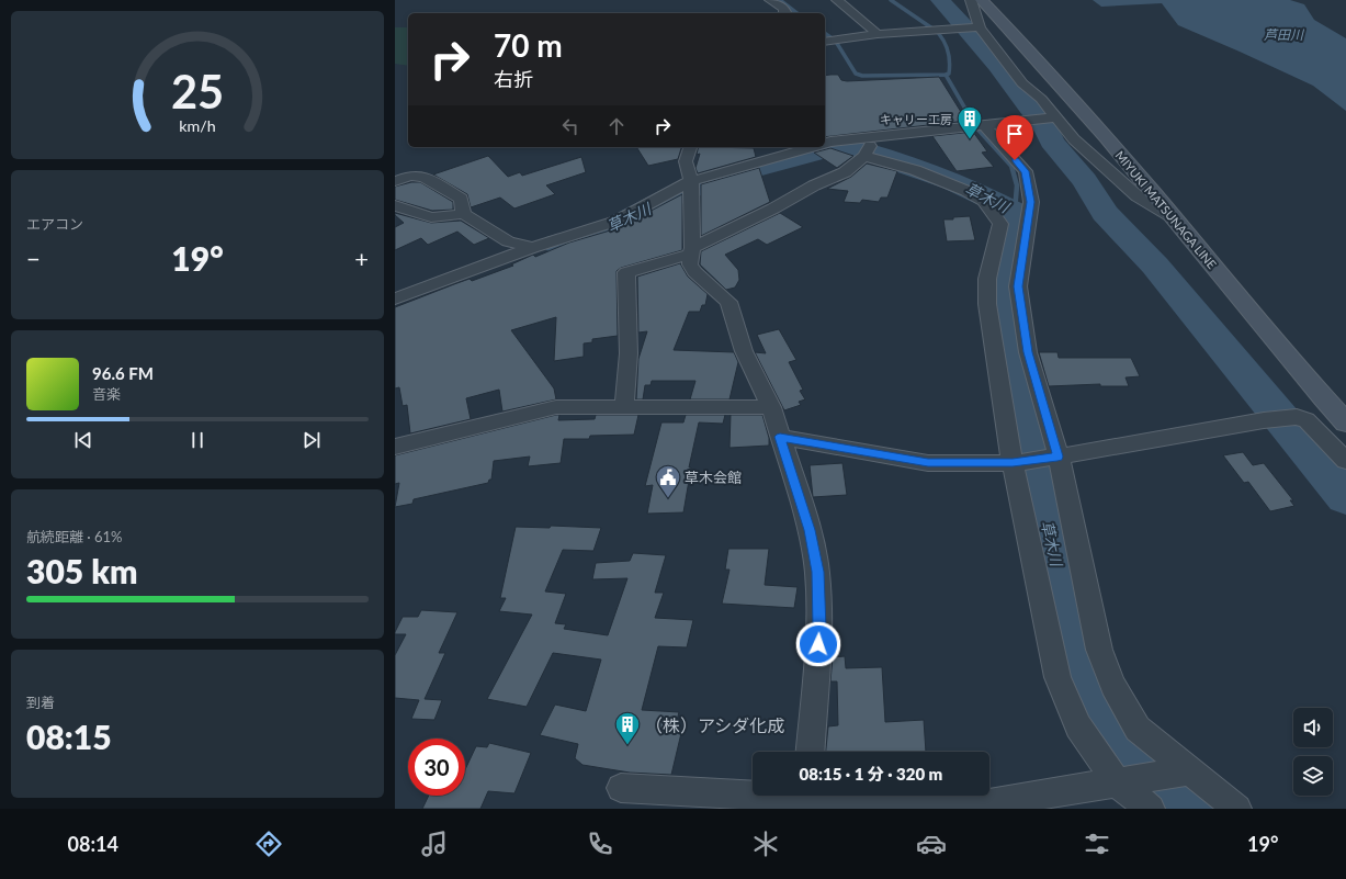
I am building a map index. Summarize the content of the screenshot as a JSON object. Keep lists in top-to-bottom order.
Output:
{
  "streets": {
    "main road": ["MIYUKI MATSUNAGA LINE"]
  },
  "water": ["芦田川", "草木川"],
  "places": {
    "building": ["キャリー工房", "（株）アシダ化成"],
    "public building": ["草木会館"]
  },
  "page": {
    "turn": ["70 m", "右折"],
    "tile": [
      "エアコン",
      ["航続距離 · 61%", "305 km"],
      ["到着", "08:15"]
    ],
    "heat": ["−", "19°", "+"],
    "song": ["96.6 FM", "音楽"],
    "limit": "30",
    "trip": "08:15 · 1 分 · 320 m",
    "tabs": ["08:14", "19°"],
    "gauge": ["25", "km/h"]
  }
}
